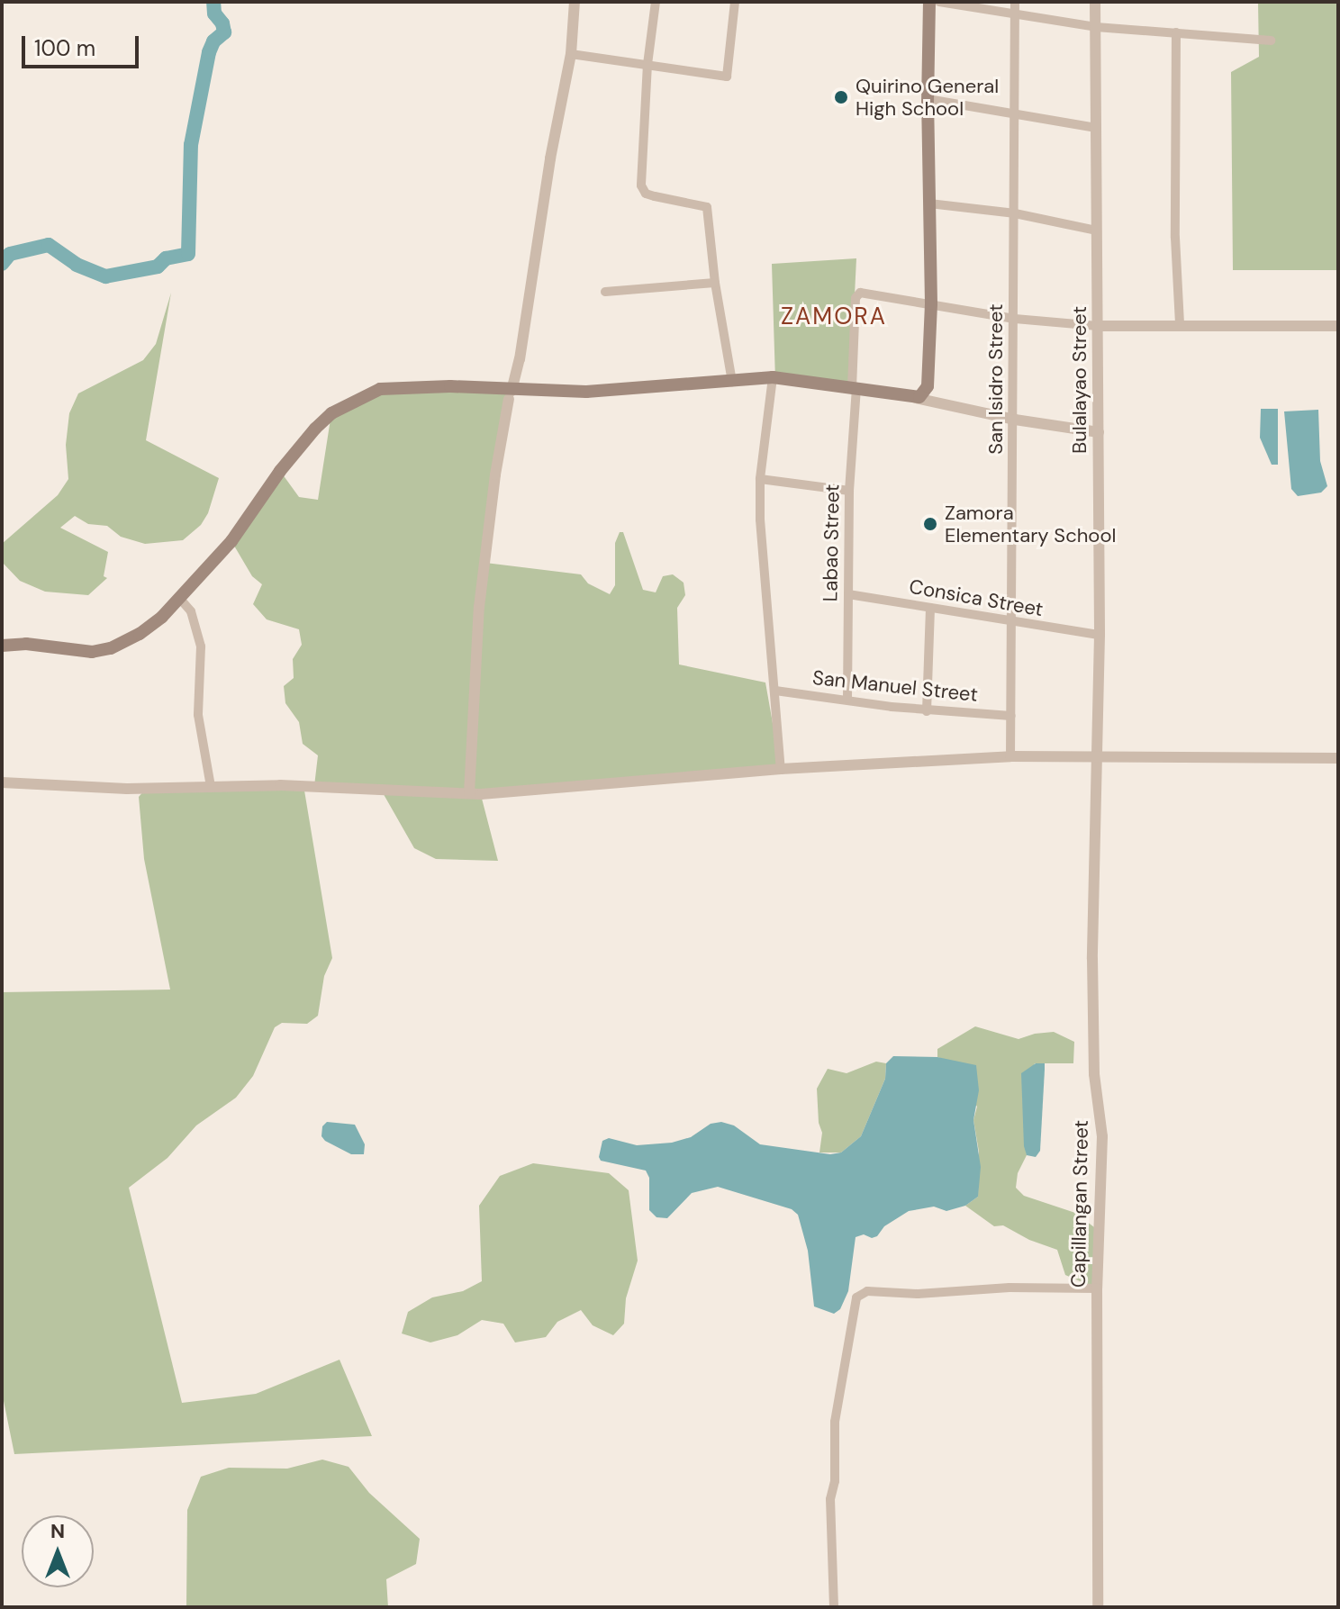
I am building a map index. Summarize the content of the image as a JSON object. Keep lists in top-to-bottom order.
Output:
{
  "streets": {
    "street": [
      "San Isidro Street",
      "Bulalayao Street",
      "Labao Street",
      "Consica Street",
      "San Manuel Street",
      "Capillangan Street"
    ]
  },
  "crossings": [
    ["San Isidro Street", "Consica Street"],
    ["San Isidro Street", "San Manuel Street"],
    ["Bulalayao Street", "Consica Street"],
    ["Bulalayao Street", "Capillangan Street"],
    ["Labao Street", "Consica Street"],
    ["Labao Street", "San Manuel Street"]
  ],
  "districts": ["ZAMORA"],
  "places": ["Quirino General High School", "Zamora Elementary School"],
  "scale_bar": "100 m",
  "north": "top"
}
